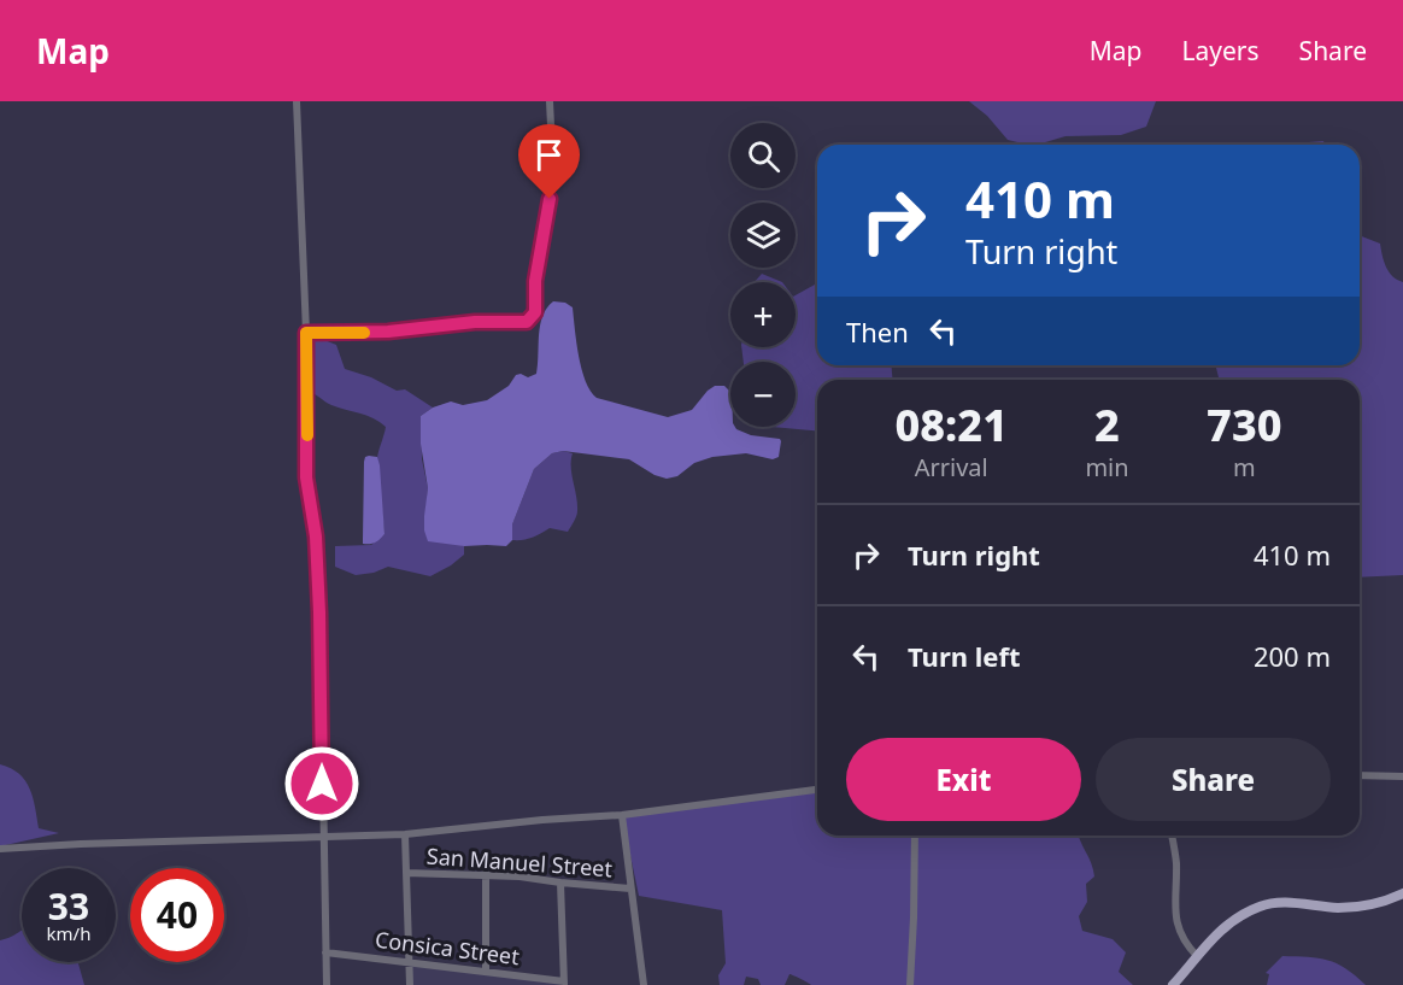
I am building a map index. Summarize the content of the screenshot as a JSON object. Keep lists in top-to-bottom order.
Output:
{
  "streets": {
    "street": ["San Manuel Street", "Consica Street"]
  },
  "page": {
    "header": "Map",
    "nav": ["Map", "Layers", "Share"],
    "map_buttons": ["+", "−"],
    "turn": ["410 m", "Turn right"],
    "then": "Then",
    "eta": [
      "08:21",
      "Arrival",
      "2",
      "min",
      "730",
      "m"
    ],
    "list": [
      {
        "name": "Turn right",
        "value": "410 m"
      },
      {
        "name": "Turn left",
        "value": "200 m"
      }
    ],
    "buttons": ["Exit", "Share"],
    "speed": "33 km/h",
    "limit": "40"
  }
}
